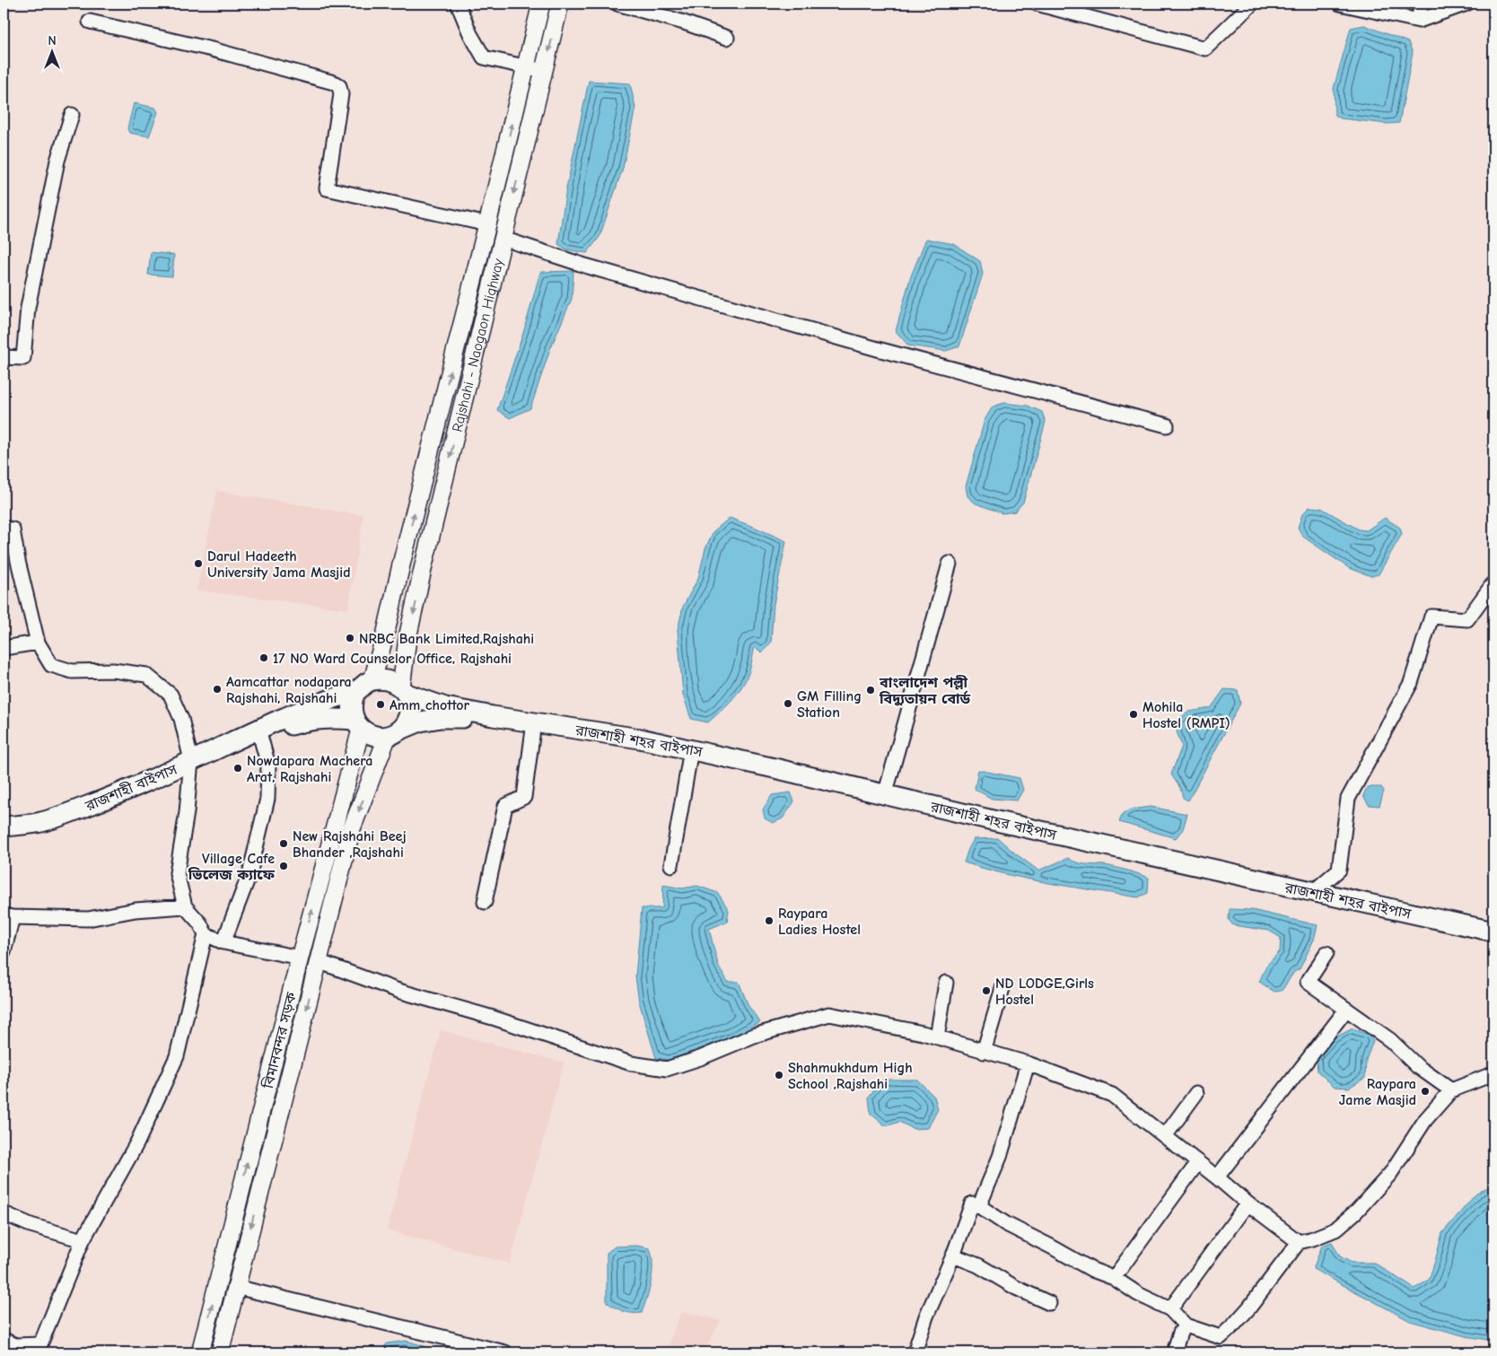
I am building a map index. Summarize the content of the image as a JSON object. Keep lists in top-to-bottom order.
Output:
{
  "streets": {
    "highway": ["রাজশাহী শহর বাইপাস", "রাজশাহী বাইপাস"],
    "main road": ["Rajshahi - Naogaon Highway", "বিমানবন্দর সড়ক"]
  },
  "crossings": [
    ["Rajshahi - Naogaon Highway", "বিমানবন্দর সড়ক"]
  ],
  "places": [
    "Darul Hadeeth University Jama Masjid",
    "NRBC Bank Limited,Rajshahi",
    "17 NO Ward Counselor Office, Rajshahi",
    "Aamcattar nodapara Rajshahi, Rajshahi",
    "বাংলাদেশ পল্লী বিদ্যুতায়ন বোর্ড",
    "GM Filling Station",
    "Amm chottor",
    "Mohila Hostel (RMPI)",
    "Nowdapara Machera Arat, Rajshahi",
    "New Rajshahi Beej Bhander ,Rajshahi",
    "Village Cafe ভিলেজ ক্যাফে",
    "Raypara Ladies Hostel",
    "ND LODGE,Girls Hostel",
    "Shahmukhdum High School ,Rajshahi",
    "Raypara Jame Masjid"
  ],
  "north": "top"
}
